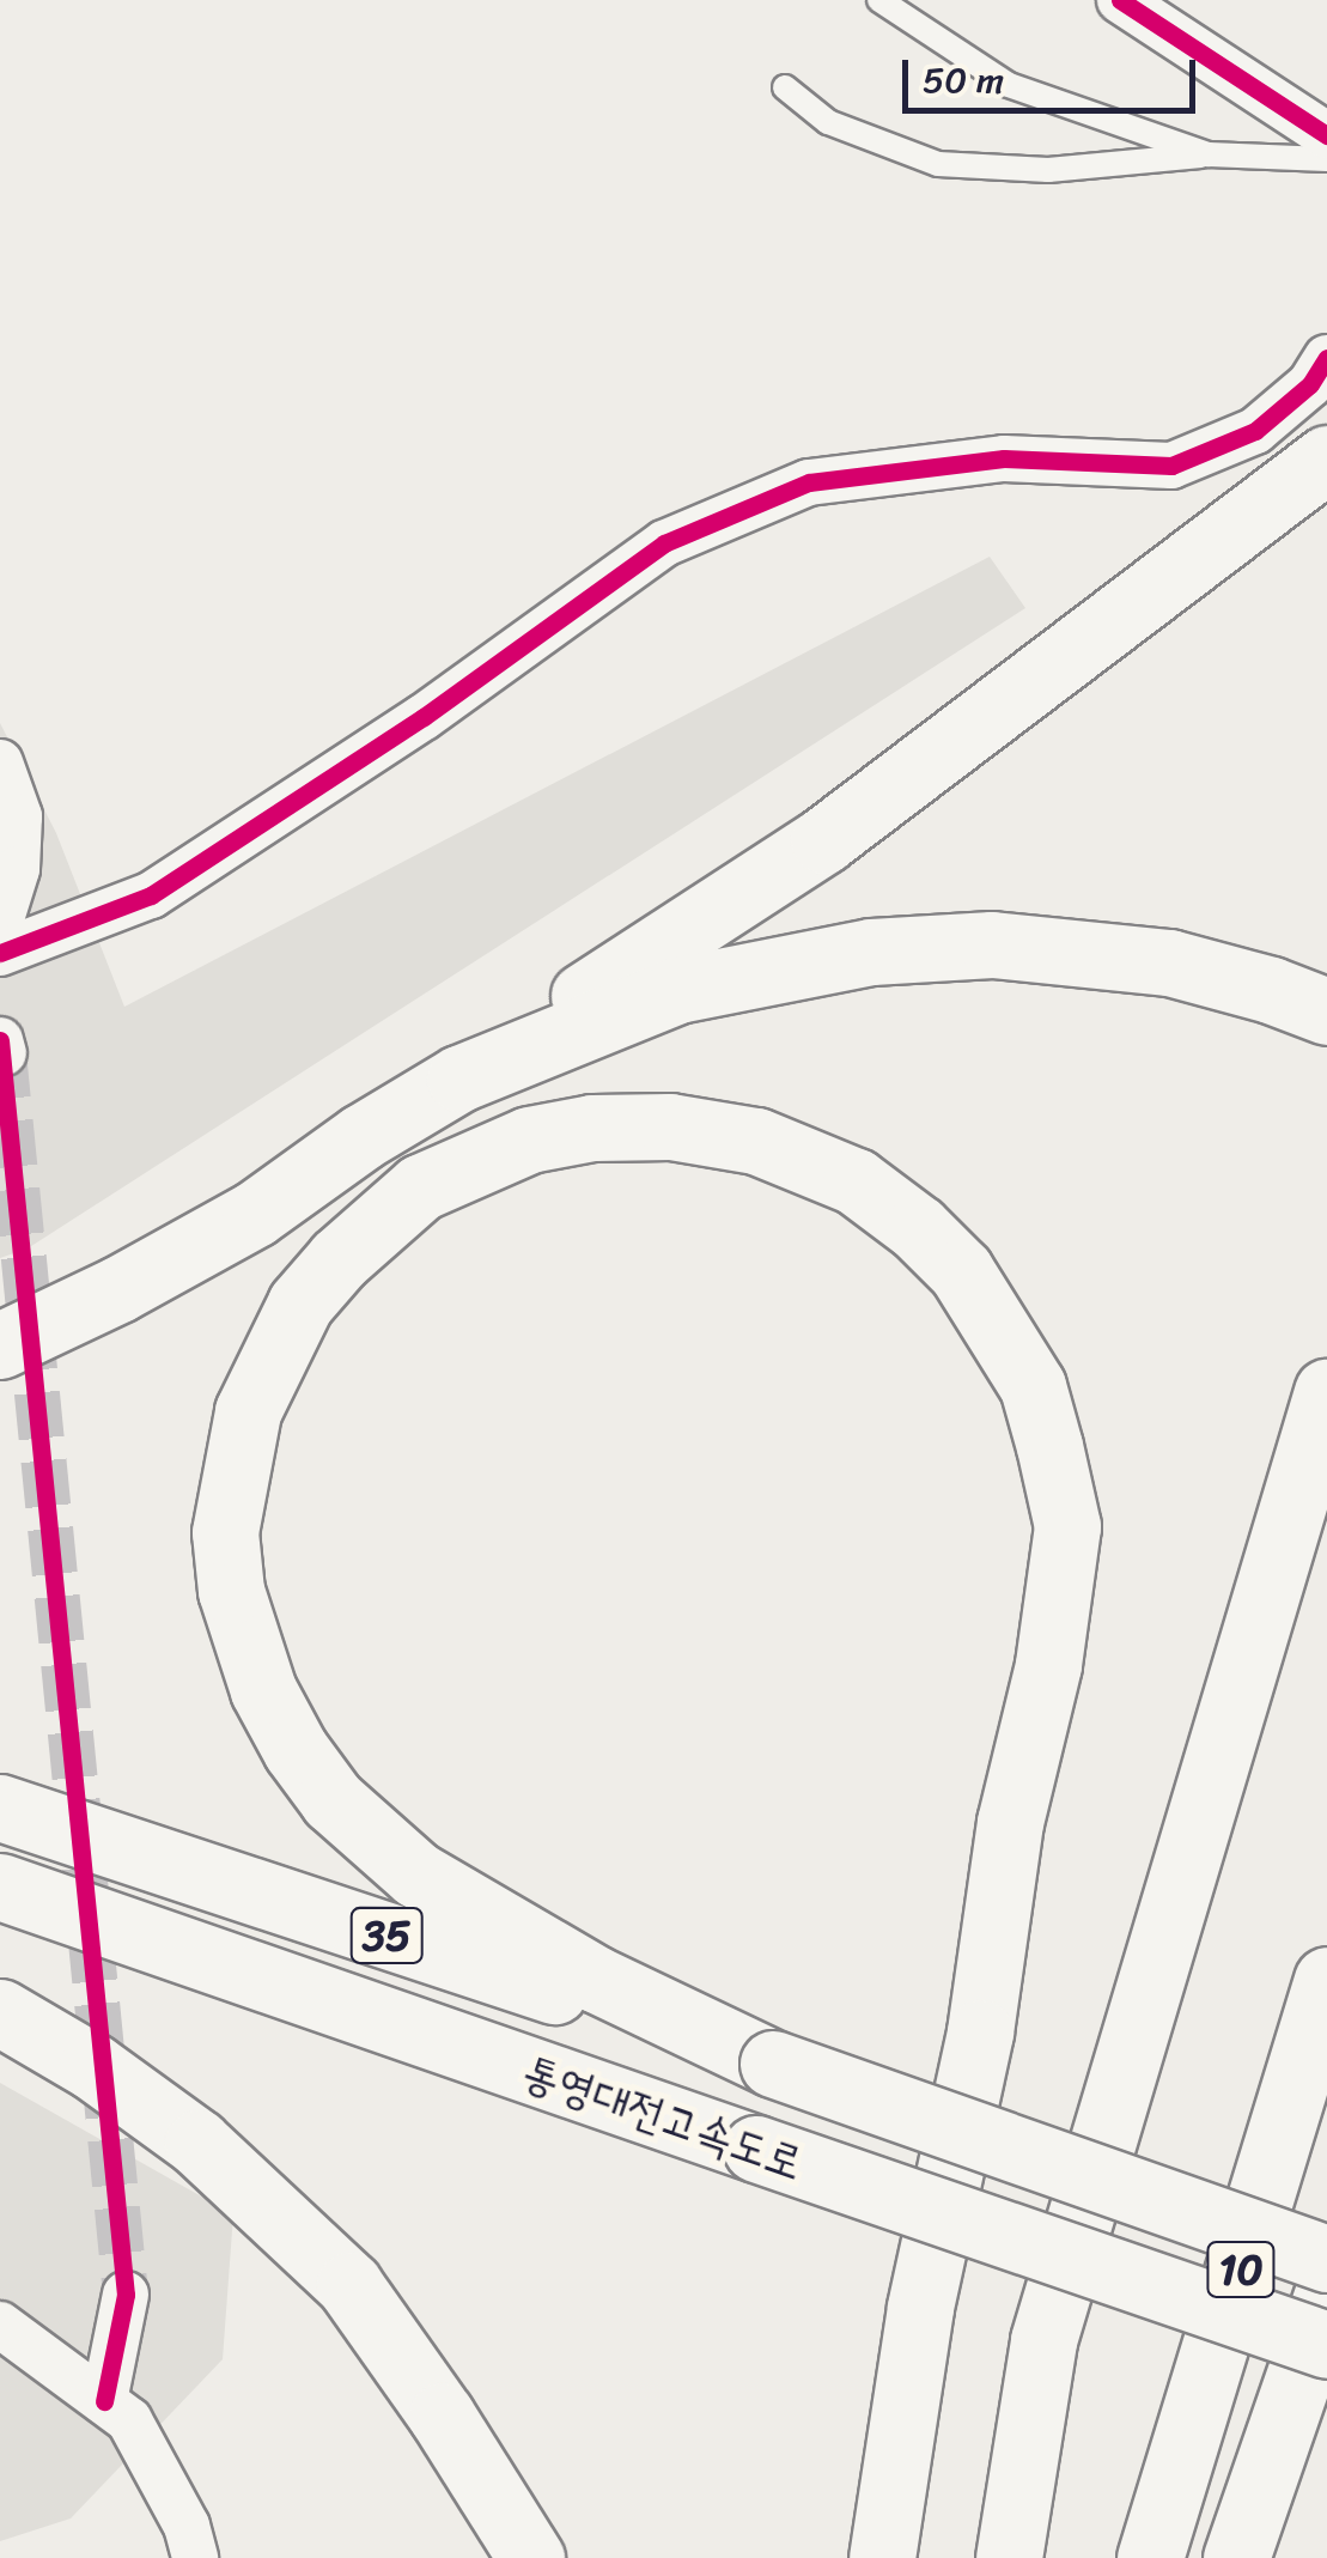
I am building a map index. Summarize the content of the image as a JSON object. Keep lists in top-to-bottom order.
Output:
{
  "streets": {
    "highway": ["35", "통영대전고속도로", "10"]
  },
  "scale_bar": "50 m"
}
